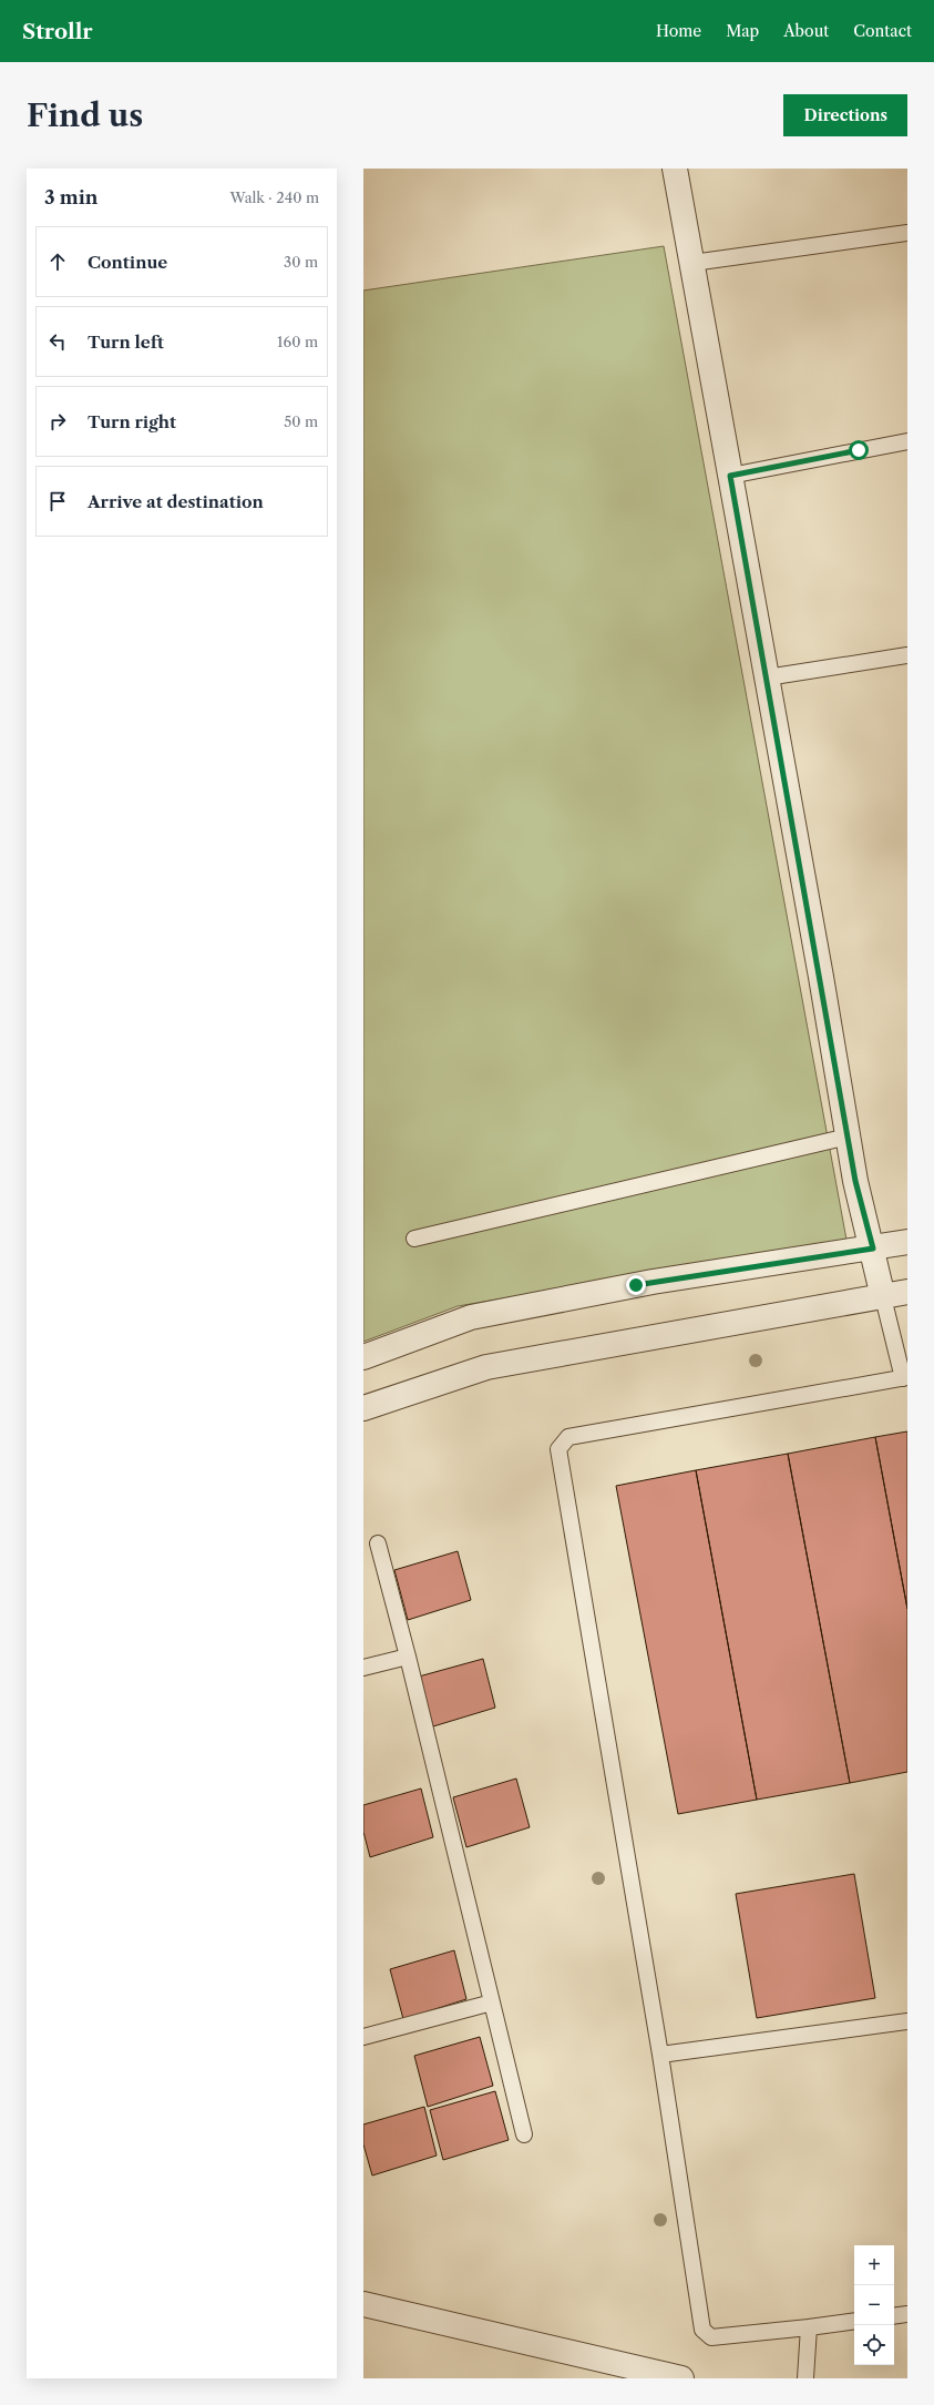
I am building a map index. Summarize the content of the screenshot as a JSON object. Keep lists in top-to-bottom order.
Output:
{
  "page": {
    "header": "Strollr",
    "nav": [
      "Home",
      "Map",
      "About",
      "Contact"
    ],
    "buttons": "Directions",
    "title": "Find us",
    "heading": ["3 min", "Walk · 240 m"],
    "list": [
      ["Continue", "30 m"],
      ["Turn left", "160 m"],
      ["Turn right", "50 m"],
      "Arrive at destination"
    ],
    "map_buttons": ["+", "−"]
  }
}
